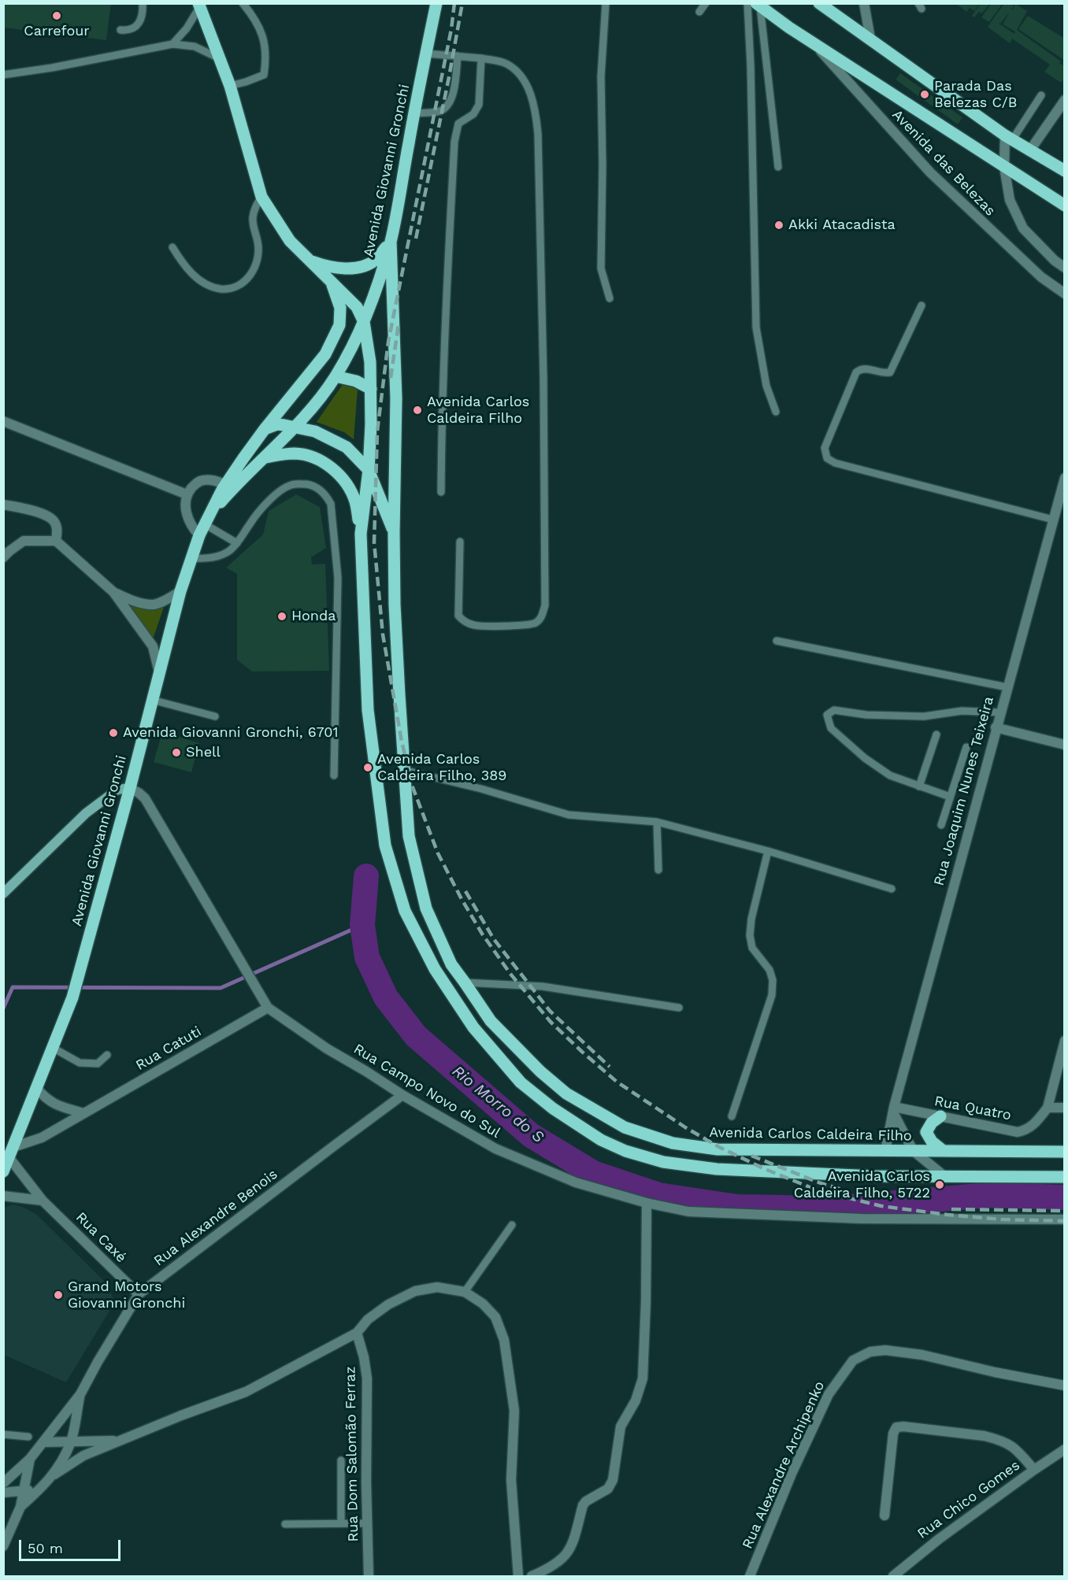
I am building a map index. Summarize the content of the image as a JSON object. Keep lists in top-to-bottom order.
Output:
{
  "streets": {
    "main road": ["Avenida Giovanni Gronchi", "Avenida Carlos Caldeira Filho"],
    "street": [
      "Avenida das Belezas",
      "Rua Joaquim Nunes Teixeira",
      "Rua Catuti",
      "Rua Campo Novo do Sul",
      "Rua Quatro",
      "Rua Alexandre Benois",
      "Rua Caxé",
      "Rua Dom Salomão Ferraz",
      "Rua Alexandre Archipenko",
      "Rua Chico Gomes"
    ]
  },
  "crossings": [
    ["Avenida Giovanni Gronchi", "Rua Catuti"],
    ["Avenida Giovanni Gronchi", "Rua Campo Novo do Sul"],
    ["Avenida Giovanni Gronchi", "Avenida Carlos Caldeira Filho"],
    ["Avenida Giovanni Gronchi", "Rua Caxé"],
    ["Rua Joaquim Nunes Teixeira", "Rua Quatro"],
    ["Rua Joaquim Nunes Teixeira", "Avenida Carlos Caldeira Filho"],
    ["Rua Catuti", "Rua Campo Novo do Sul"],
    ["Rua Catuti", "Rua Caxé"],
    ["Rua Campo Novo do Sul", "Rua Alexandre Benois"],
    ["Rua Alexandre Benois", "Rua Caxé"]
  ],
  "water": ["Rio Morro do S"],
  "places": [
    "Carrefour",
    "Parada Das Belezas C/B",
    "Akki Atacadista",
    "Avenida Carlos Caldeira Filho",
    "Honda",
    "Avenida Giovanni Gronchi, 6701",
    "Shell",
    "Avenida Carlos Caldeira Filho, 389",
    "Avenida Carlos Caldeira Filho, 5722",
    "Grand Motors Giovanni Gronchi"
  ],
  "scale_bar": "50 m"
}
